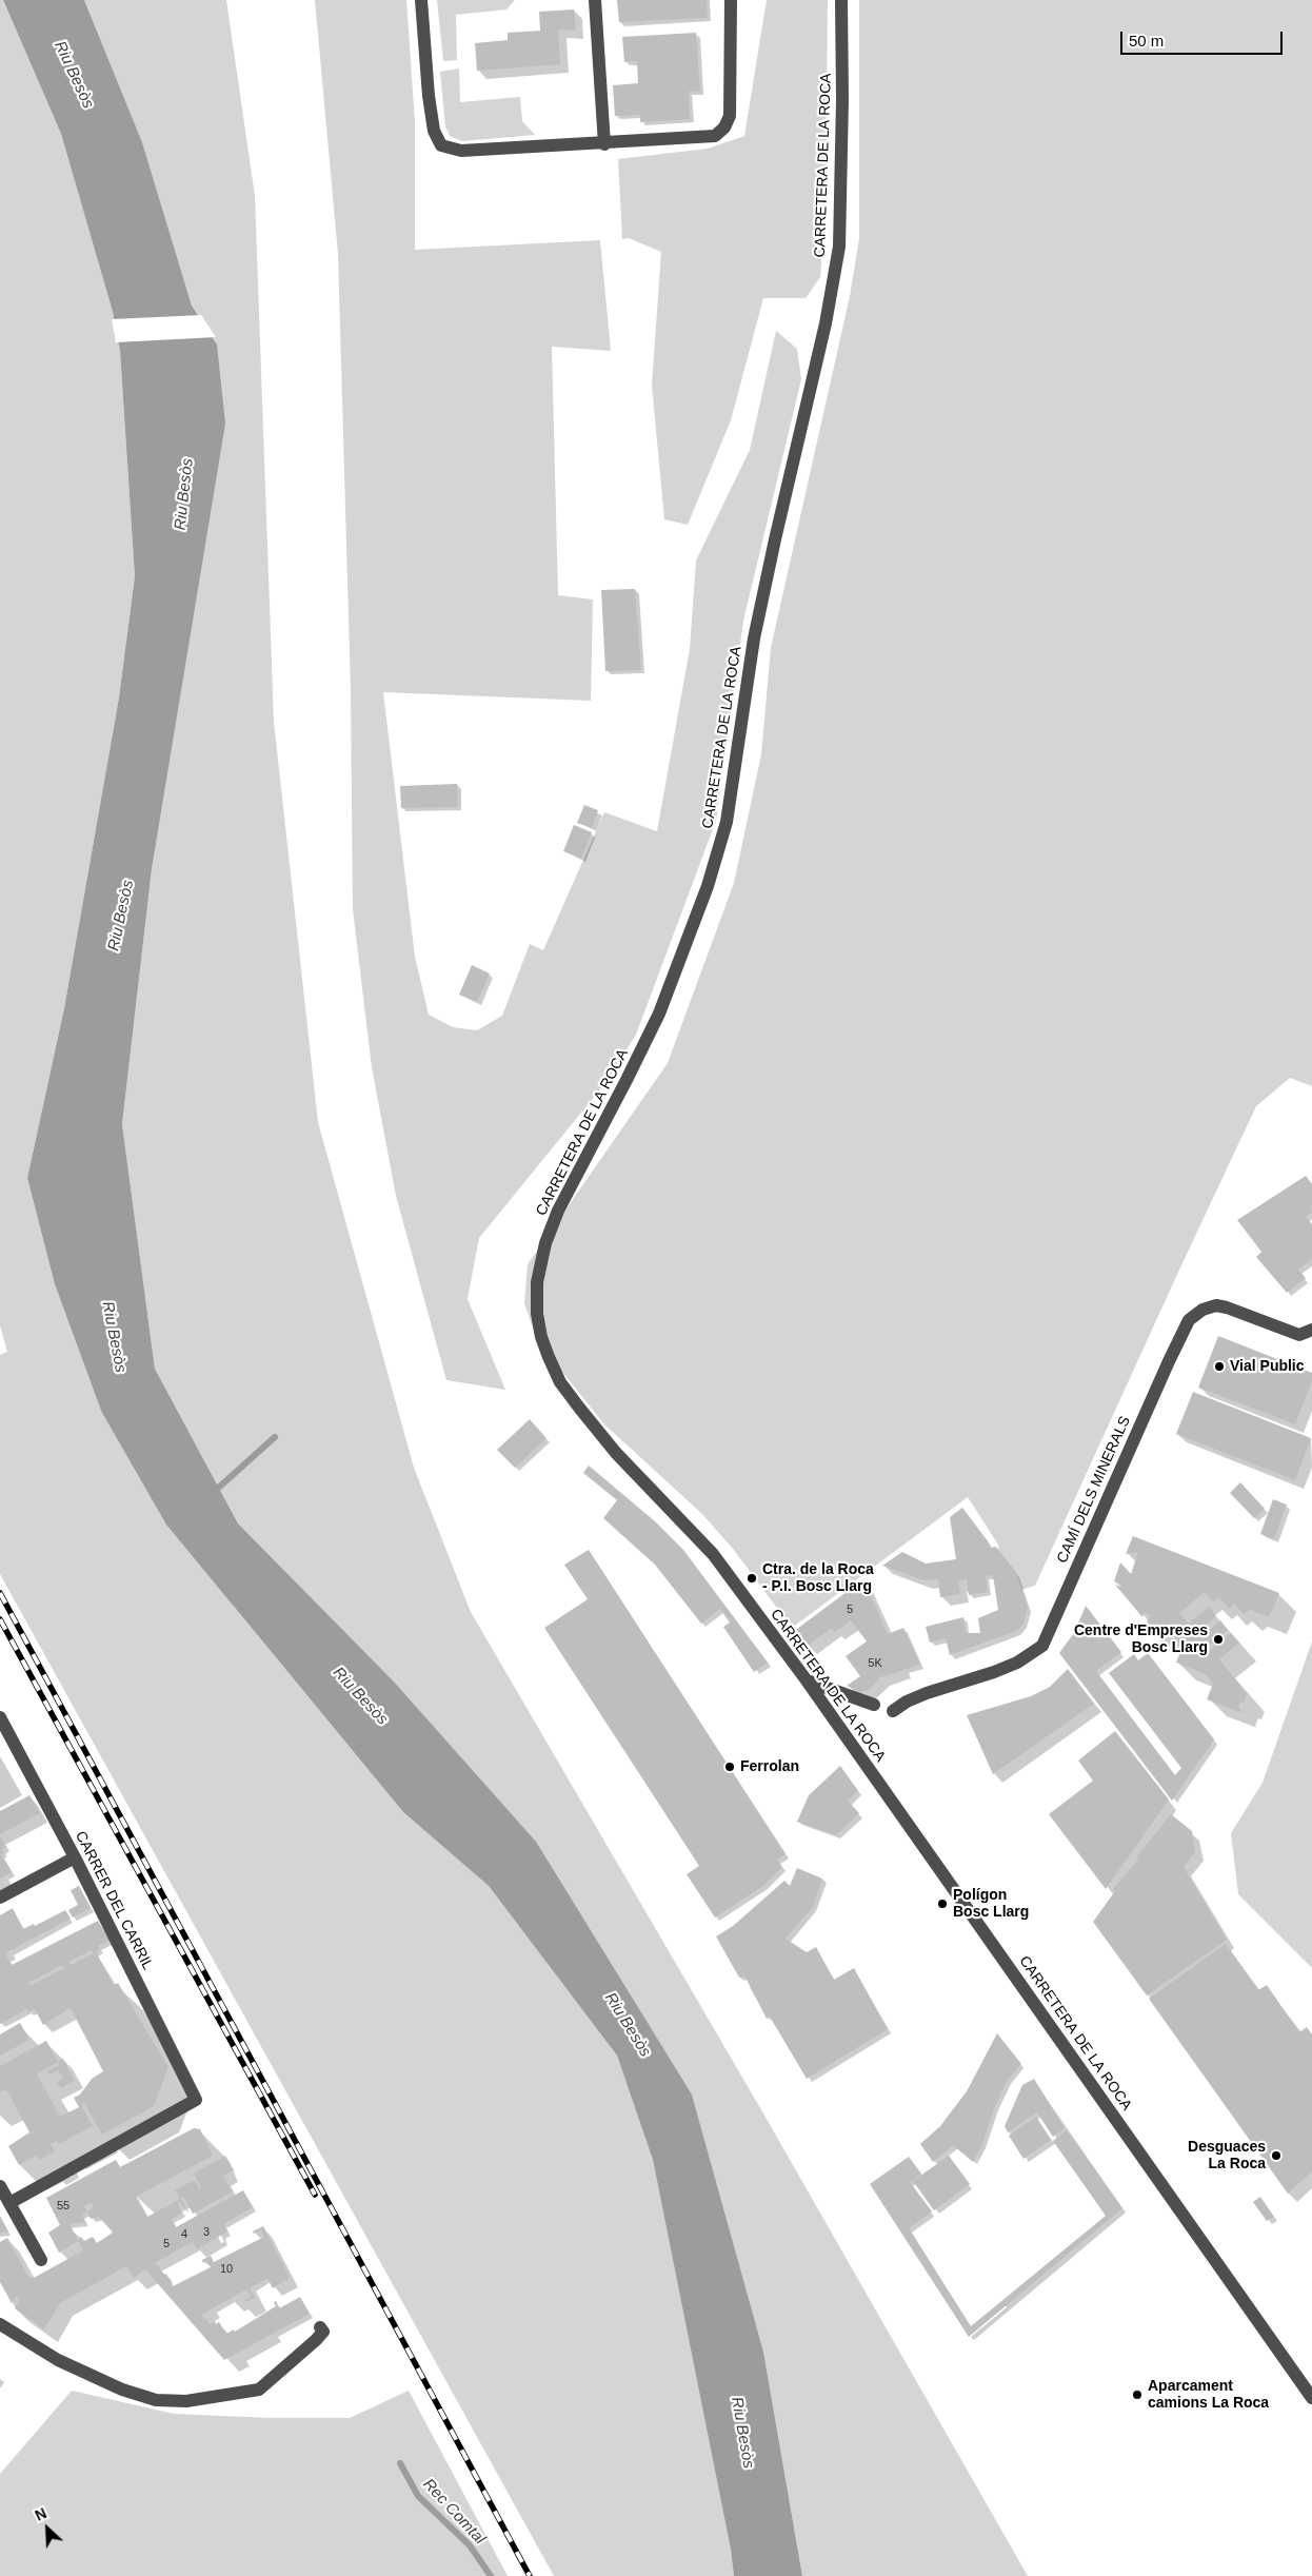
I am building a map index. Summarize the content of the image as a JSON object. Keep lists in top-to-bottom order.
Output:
{
  "streets": {
    "street": ["CARRETERA DE LA ROCA", "CAMÍ DELS MINERALS", "CARRER DEL CARRIL"]
  },
  "water": ["Riu Besòs", "Rec Comtal"],
  "places": [
    "Vial Public",
    "Ctra. de la Roca - P.I. Bosc Llarg",
    "Centre d'Empreses Bosc Llarg",
    "Ferrolan",
    "Polígon Bosc Llarg",
    "Desguaces La Roca",
    "Aparcament camions La Roca"
  ],
  "house_numbers": [
    "5",
    "5K",
    "55",
    "3",
    "4",
    "5",
    "10"
  ],
  "scale_bar": "50 m",
  "north": "top left"
}
